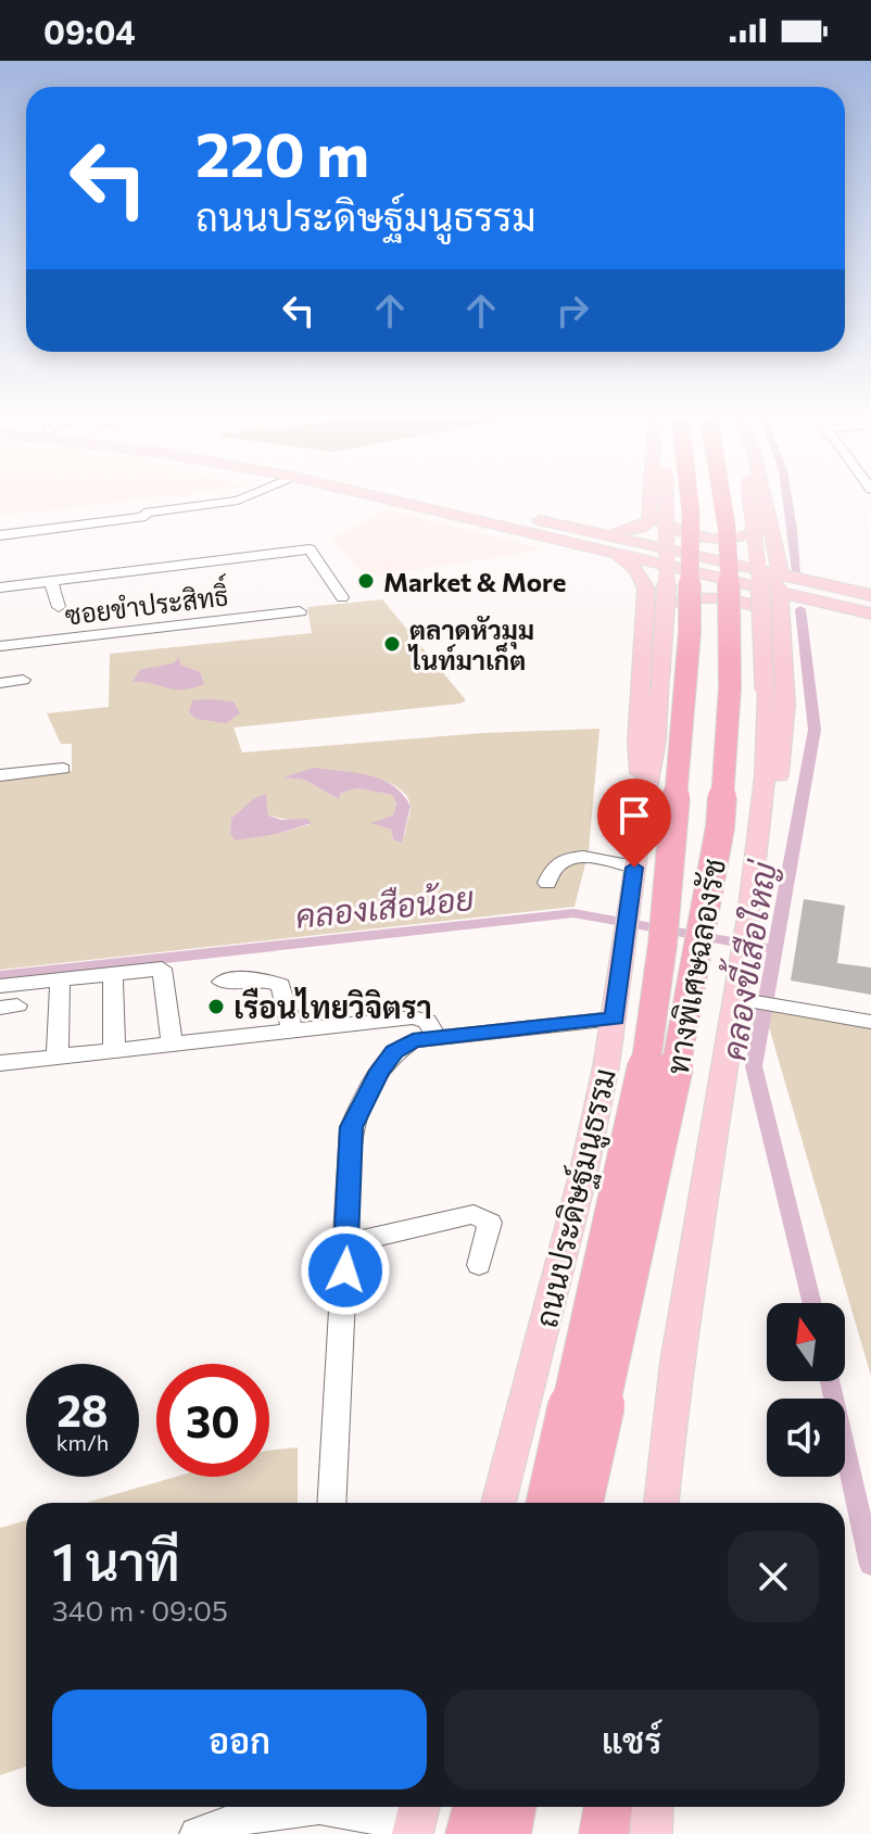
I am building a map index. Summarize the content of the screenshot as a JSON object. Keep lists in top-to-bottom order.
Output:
{
  "streets": {
    "highway": ["ทางพิเศษฉลองรัช"],
    "main road": ["ถนนประดิษฐ์มนูธรรม"],
    "street": ["ซอยขำประสิทธิ์"]
  },
  "water": ["คลองเสือน้อย", "คลองขี้เสือใหญ่"],
  "places": ["Market & More", "ตลาดหัวมุม ไนท์มาเก็ต", "เรือนไทยวิจิตรา"],
  "north": "top",
  "page": {
    "status": "09:04",
    "turn": ["220 m", "ถนนประดิษฐ์มนูธรรม"],
    "speed": "28 km/h",
    "limit": "30",
    "heading": ["1 นาที", "340 m · 09:05"],
    "buttons": ["ออก", "แชร์"]
  }
}
